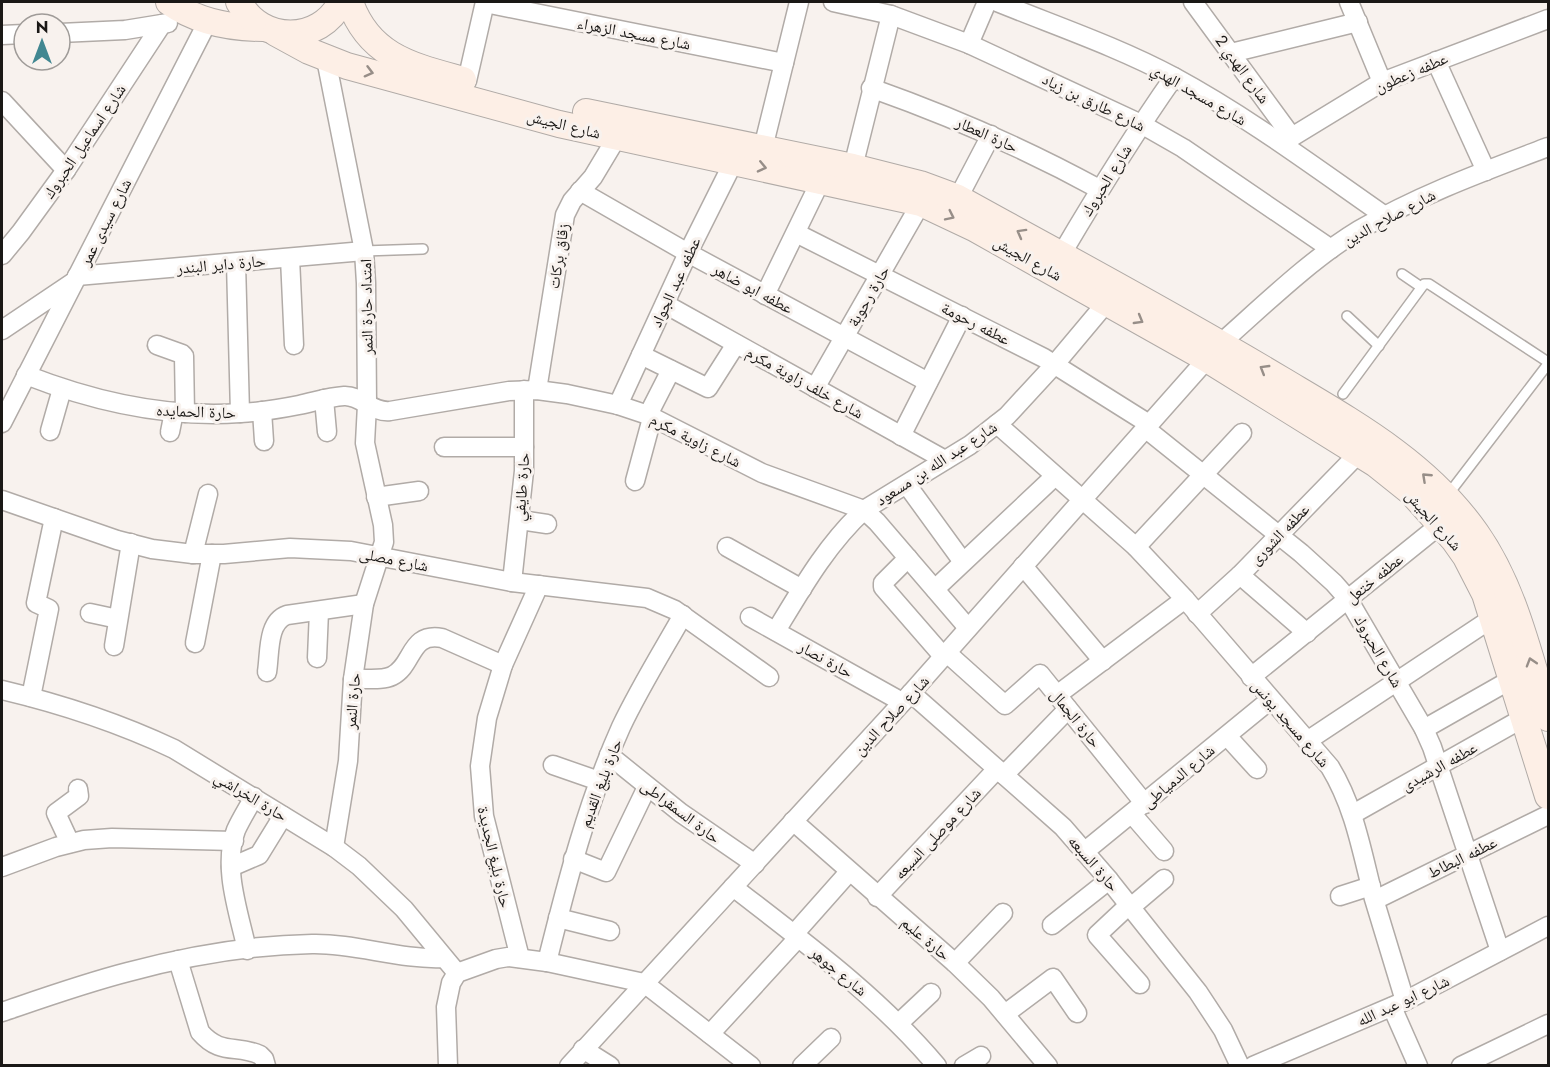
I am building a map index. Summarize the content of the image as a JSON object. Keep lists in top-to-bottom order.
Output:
{
  "streets": {
    "main road": ["شارع الجيش"],
    "street": [
      "شارع مسجد الزهراء",
      "شارع الهدي 2",
      "عطفه زعطون",
      "شارع مسجد الهدي",
      "شارع طارق بن زياد",
      "حارة العطار",
      "شارع اسماعيل الحبروك",
      "شارع الحبروك",
      "شارع صلاح الدين",
      "شارع سيدى عمر",
      "زقاق بركات",
      "حارة داير البندر",
      "عطفه عبد الجواد",
      "عطفه ابو ضاهر",
      "حارة رحوبة",
      "امتداد حارة النمر",
      "عطفه رحومة",
      "شارع خلف زاوية مكرم",
      "حارة الحمايده",
      "شارع زاوية مكرم",
      "شارع عبد الله بن مسعود",
      "حارة طايفي",
      "عطفه الشورى",
      "شارع مصلى",
      "عطفه ختعل",
      "حارة نصار",
      "حارة النمر",
      "حارة الجمال",
      "شارع مسجد يونس",
      "عطفه الرشيدى",
      "شارع الدمياطى",
      "حارة بليغ القديم",
      "حارة الخراشي",
      "حارة السمقراطى",
      "شارع موصلى السبعه",
      "حارة بليغ الجديدة",
      "عطفه البطاط",
      "حارة السبعه",
      "حارة عليم",
      "شارع جوهر",
      "شارع ابو عبد الله"
    ]
  },
  "crossings": [
    ["شارع الهدي 2", "عطفه زعطون"],
    ["شارع الهدي 2", "شارع مسجد الهدي"],
    ["عطفه زعطون", "شارع مسجد الهدي"],
    ["شارع مسجد الهدي", "شارع الحبروك"],
    ["شارع مسجد الهدي", "شارع صلاح الدين"],
    ["شارع طارق بن زياد", "شارع الحبروك"],
    ["شارع طارق بن زياد", "شارع صلاح الدين"],
    ["شارع الجيش", "شارع اسماعيل الحبروك"],
    ["شارع الجيش", "شارع الحبروك"],
    ["شارع الجيش", "شارع صلاح الدين"],
    ["شارع الجيش", "شارع سيدى عمر"],
    ["شارع الجيش", "زقاق بركات"],
    ["شارع الجيش", "عطفه عبد الجواد"],
    ["شارع الجيش", "حارة رحوبة"],
    ["شارع الجيش", "امتداد حارة النمر"],
    ["شارع الجيش", "شارع عبد الله بن مسعود"],
    ["شارع الجيش", "عطفه الشورى"],
    ["شارع الجيش", "عطفه ختعل"],
    ["شارع الجيش", "عطفه الرشيدى"],
    ["حارة العطار", "شارع الحبروك"],
    ["شارع الحبروك", "شارع صلاح الدين"],
    ["شارع الحبروك", "عطفه رحومة"],
    ["شارع الحبروك", "عطفه الشورى"],
    ["شارع الحبروك", "عطفه ختعل"],
    ["شارع الحبروك", "عطفه الرشيدى"],
    ["شارع الحبروك", "عطفه البطاط"],
    ["شارع الحبروك", "شارع ابو عبد الله"],
    ["شارع صلاح الدين", "عطفه رحومة"],
    ["شارع صلاح الدين", "شارع زاوية مكرم"],
    ["شارع صلاح الدين", "حارة نصار"],
    ["شارع صلاح الدين", "حارة الجمال"],
    ["شارع صلاح الدين", "شارع مسجد يونس"],
    ["شارع صلاح الدين", "حارة السمقراطى"],
    ["شارع صلاح الدين", "حارة السبعه"],
    ["شارع صلاح الدين", "حارة عليم"],
    ["شارع صلاح الدين", "شارع جوهر"],
    ["شارع سيدى عمر", "حارة داير البندر"],
    ["شارع سيدى عمر", "حارة الحمايده"],
    ["زقاق بركات", "عطفه ابو ضاهر"],
    ["زقاق بركات", "شارع زاوية مكرم"],
    ["زقاق بركات", "حارة طايفي"],
    ["حارة داير البندر", "امتداد حارة النمر"],
    ["عطفه عبد الجواد", "عطفه ابو ضاهر"],
    ["عطفه عبد الجواد", "شارع خلف زاوية مكرم"],
    ["عطفه عبد الجواد", "شارع زاوية مكرم"],
    ["عطفه ابو ضاهر", "حارة رحوبة"],
    ["حارة رحوبة", "عطفه رحومة"],
    ["حارة رحوبة", "شارع خلف زاوية مكرم"],
    ["امتداد حارة النمر", "حارة الحمايده"],
    ["امتداد حارة النمر", "شارع زاوية مكرم"],
    ["امتداد حارة النمر", "شارع مصلى"],
    ["امتداد حارة النمر", "حارة النمر"],
    ["عطفه رحومة", "شارع عبد الله بن مسعود"],
    ["شارع خلف زاوية مكرم", "شارع عبد الله بن مسعود"],
    ["حارة الحمايده", "شارع زاوية مكرم"],
    ["شارع زاوية مكرم", "شارع عبد الله بن مسعود"],
    ["شارع زاوية مكرم", "حارة طايفي"],
    ["شارع عبد الله بن مسعود", "حارة نصار"],
    ["شارع عبد الله بن مسعود", "شارع مسجد يونس"],
    ["حارة طايفي", "شارع مصلى"],
    ["عطفه الشورى", "شارع مسجد يونس"],
    ["شارع مصلى", "حارة النمر"],
    ["شارع مصلى", "حارة بليغ القديم"],
    ["شارع مصلى", "حارة بليغ الجديدة"],
    ["عطفه ختعل", "شارع مسجد يونس"],
    ["حارة نصار", "حارة السبعه"],
    ["حارة النمر", "حارة الخراشي"],
    ["حارة الجمال", "شارع الدمياطى"],
    ["حارة الجمال", "شارع موصلى السبعه"],
    ["شارع مسجد يونس", "عطفه الرشيدى"],
    ["شارع مسجد يونس", "شارع الدمياطى"],
    ["شارع مسجد يونس", "شارع موصلى السبعه"],
    ["شارع مسجد يونس", "عطفه البطاط"],
    ["شارع مسجد يونس", "شارع ابو عبد الله"],
    ["شارع الدمياطى", "حارة السبعه"],
    ["حارة بليغ القديم", "حارة السمقراطى"],
    ["شارع موصلى السبعه", "حارة السبعه"],
    ["شارع موصلى السبعه", "حارة عليم"]
  ],
  "north": "top"
}
